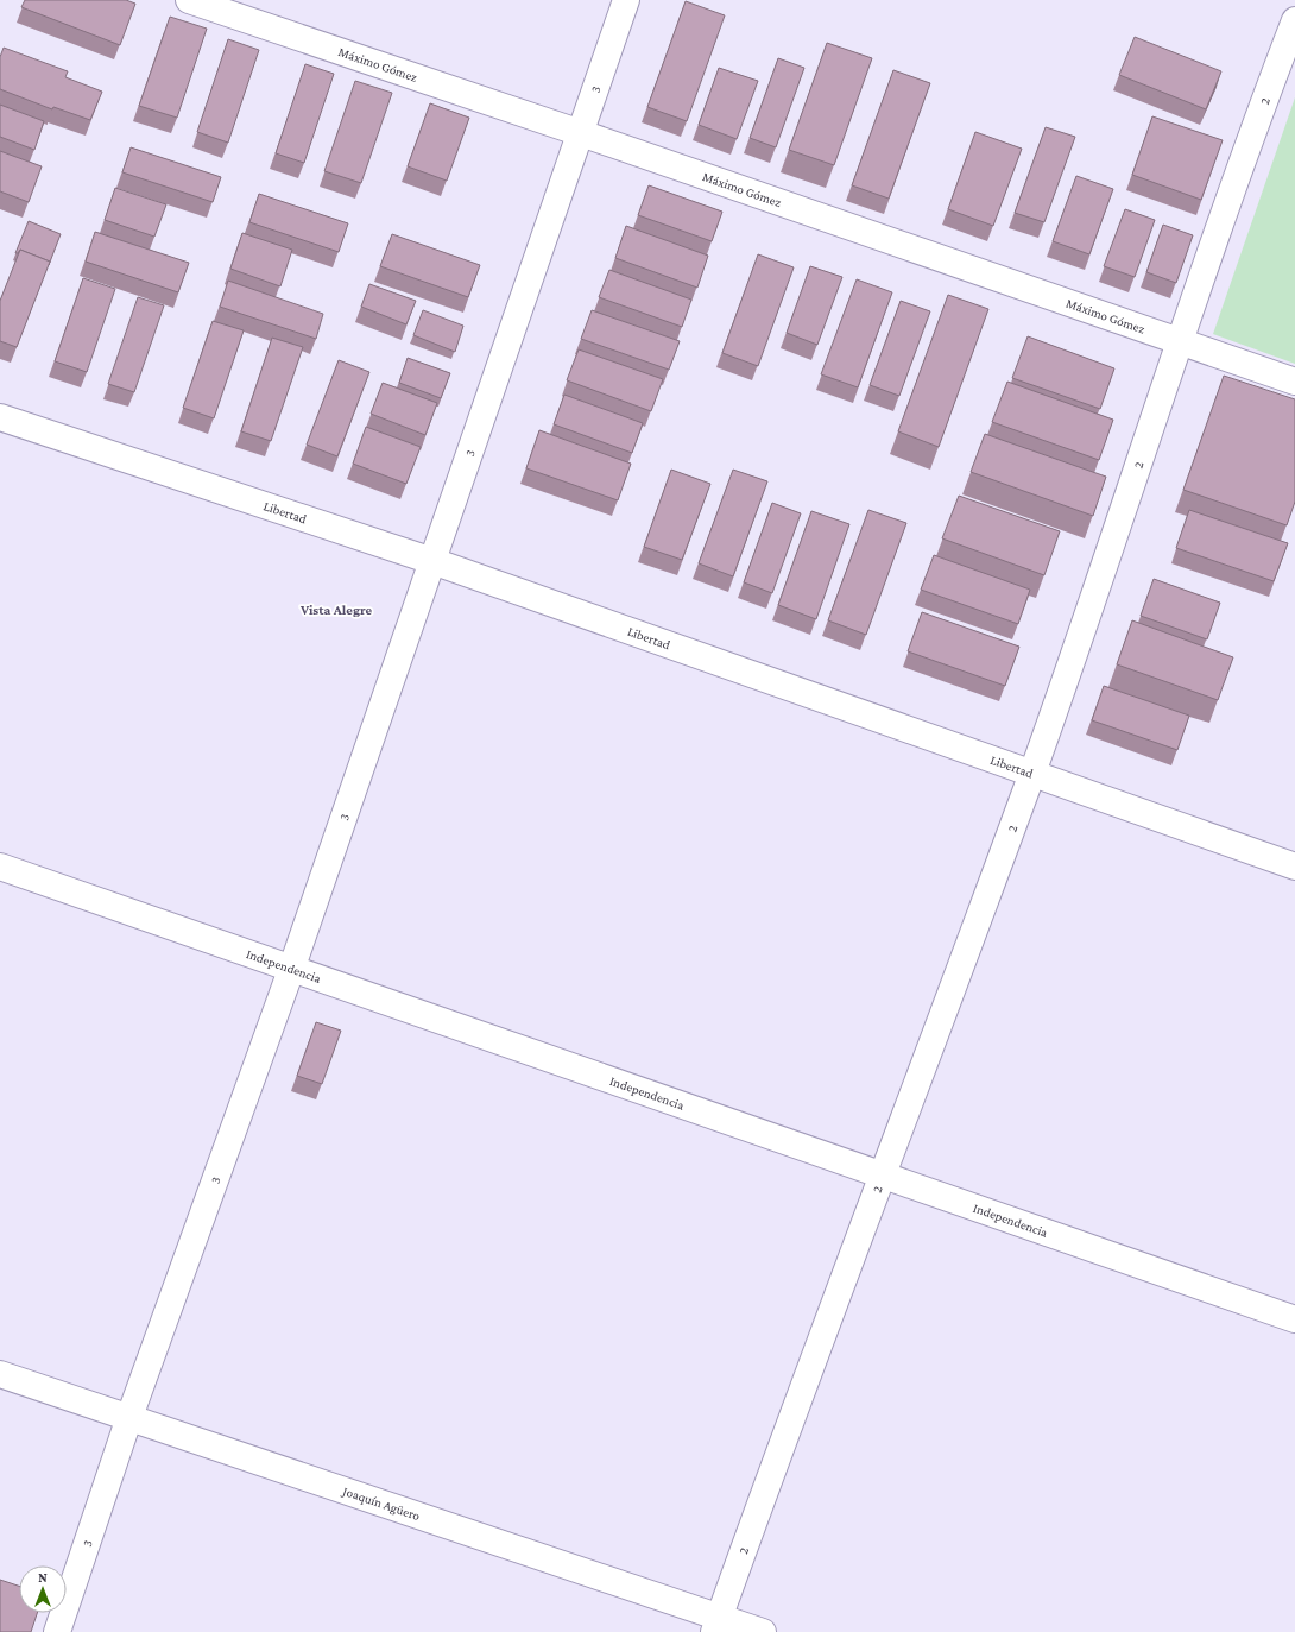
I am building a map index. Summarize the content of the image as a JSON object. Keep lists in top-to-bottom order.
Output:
{
  "streets": {
    "street": [
      "Máximo Gómez",
      "3",
      "2",
      "Libertad",
      "Independencia",
      "Joaquín Agüero"
    ]
  },
  "crossings": [
    ["Máximo Gómez", "3"],
    ["Máximo Gómez", "2"],
    ["3", "Libertad"],
    ["3", "Independencia"],
    ["3", "Joaquín Agüero"],
    ["2", "Libertad"],
    ["2", "Independencia"],
    ["2", "Joaquín Agüero"]
  ],
  "districts": ["Vista Alegre"],
  "north": "top"
}
